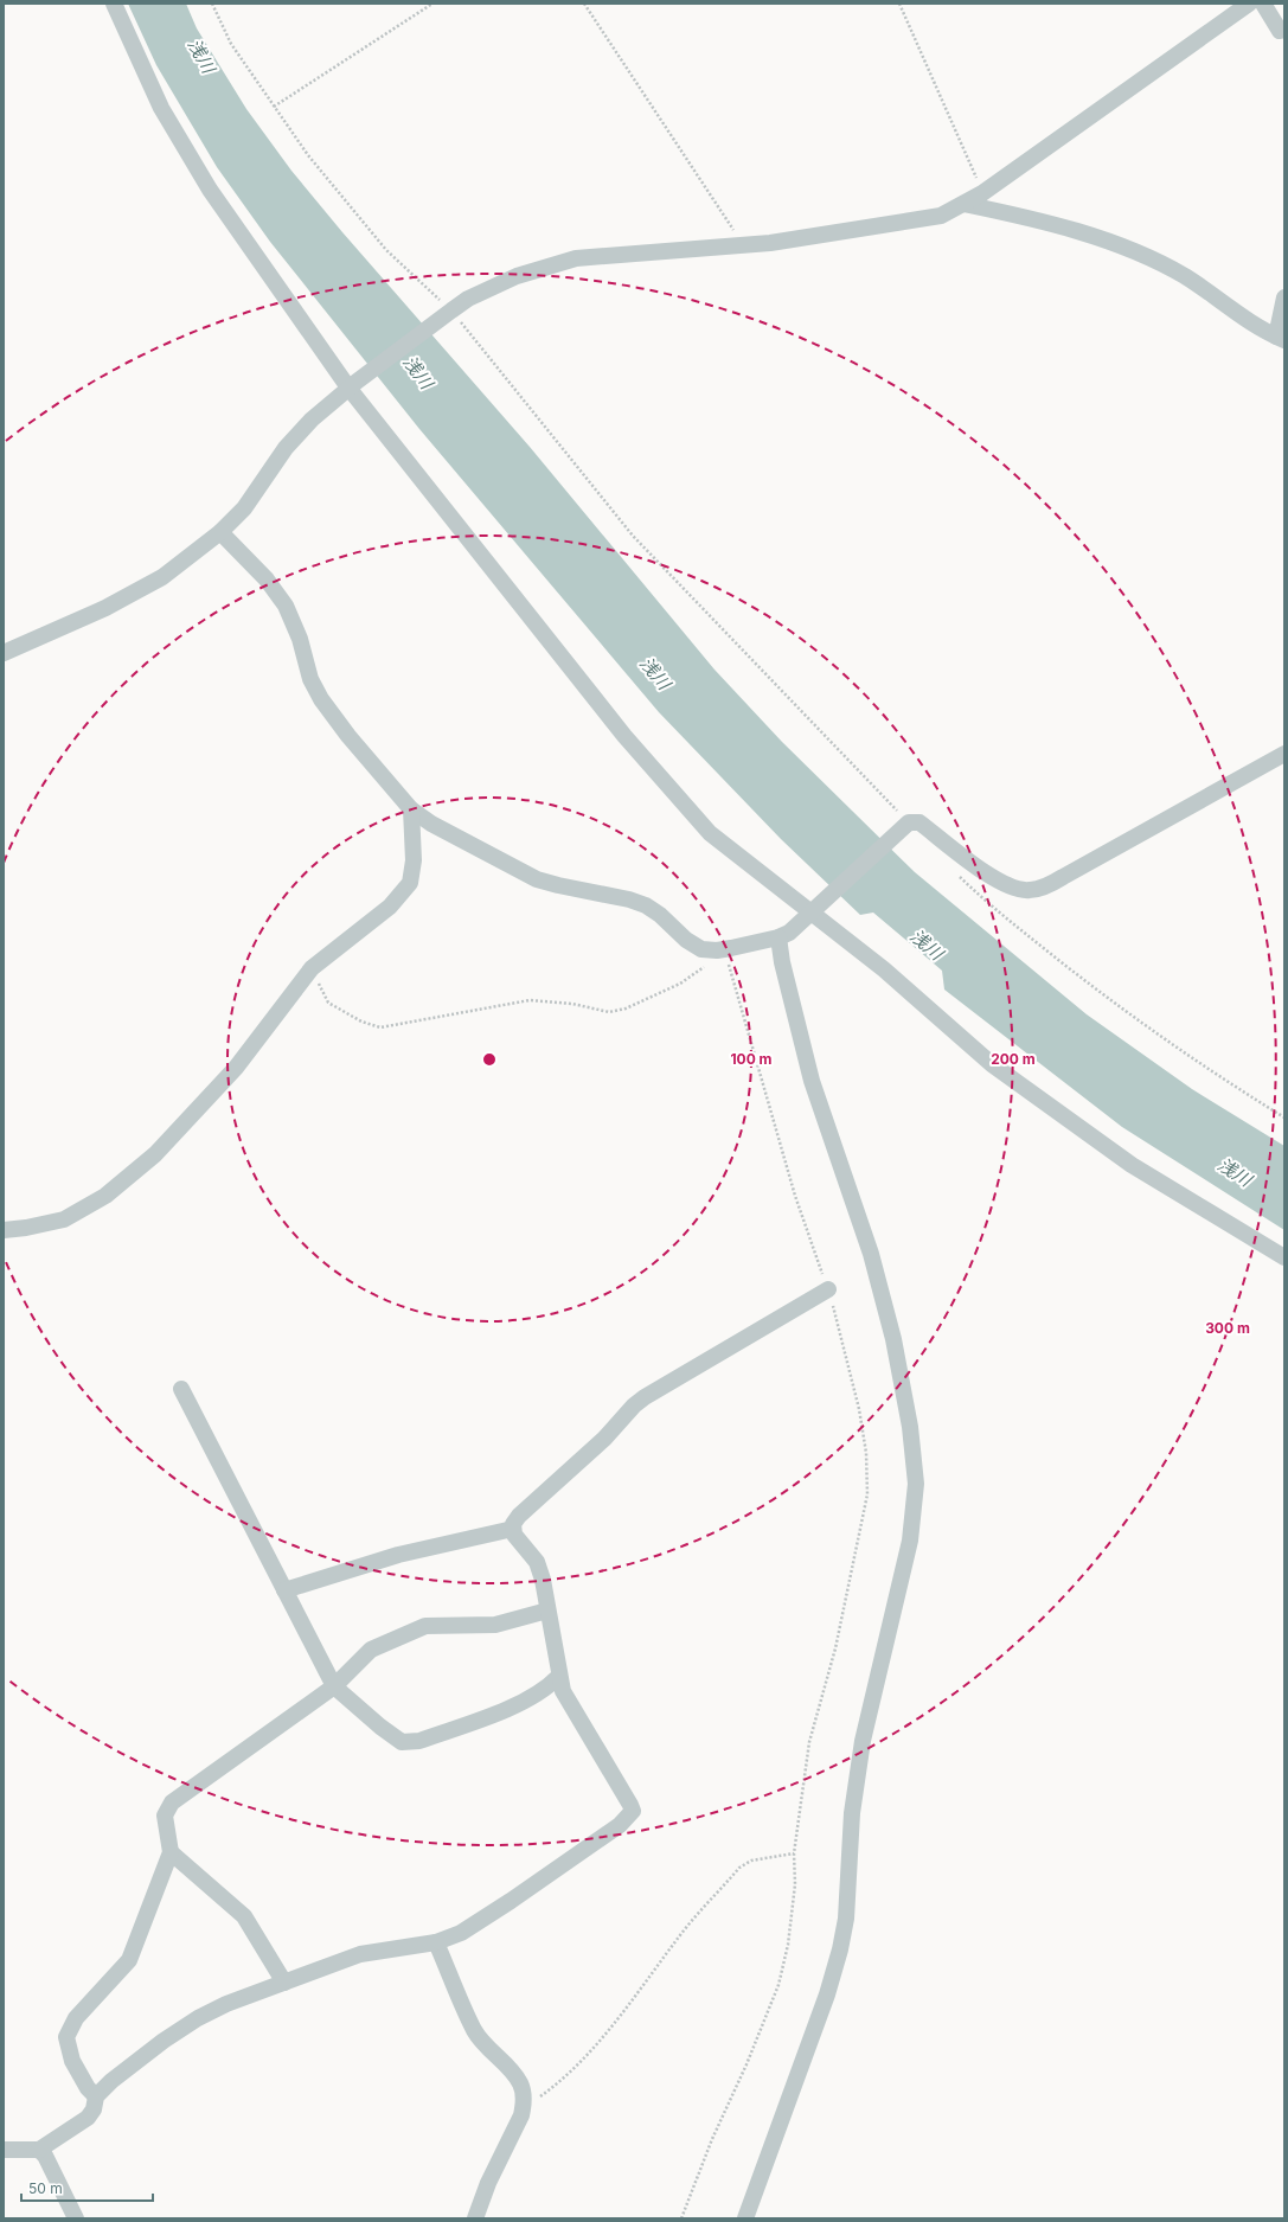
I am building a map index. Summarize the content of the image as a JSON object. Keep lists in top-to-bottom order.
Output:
{
  "water": ["浅川"],
  "scale_bar": "50 m",
  "rings": ["100 m", "200 m", "300 m"]
}
